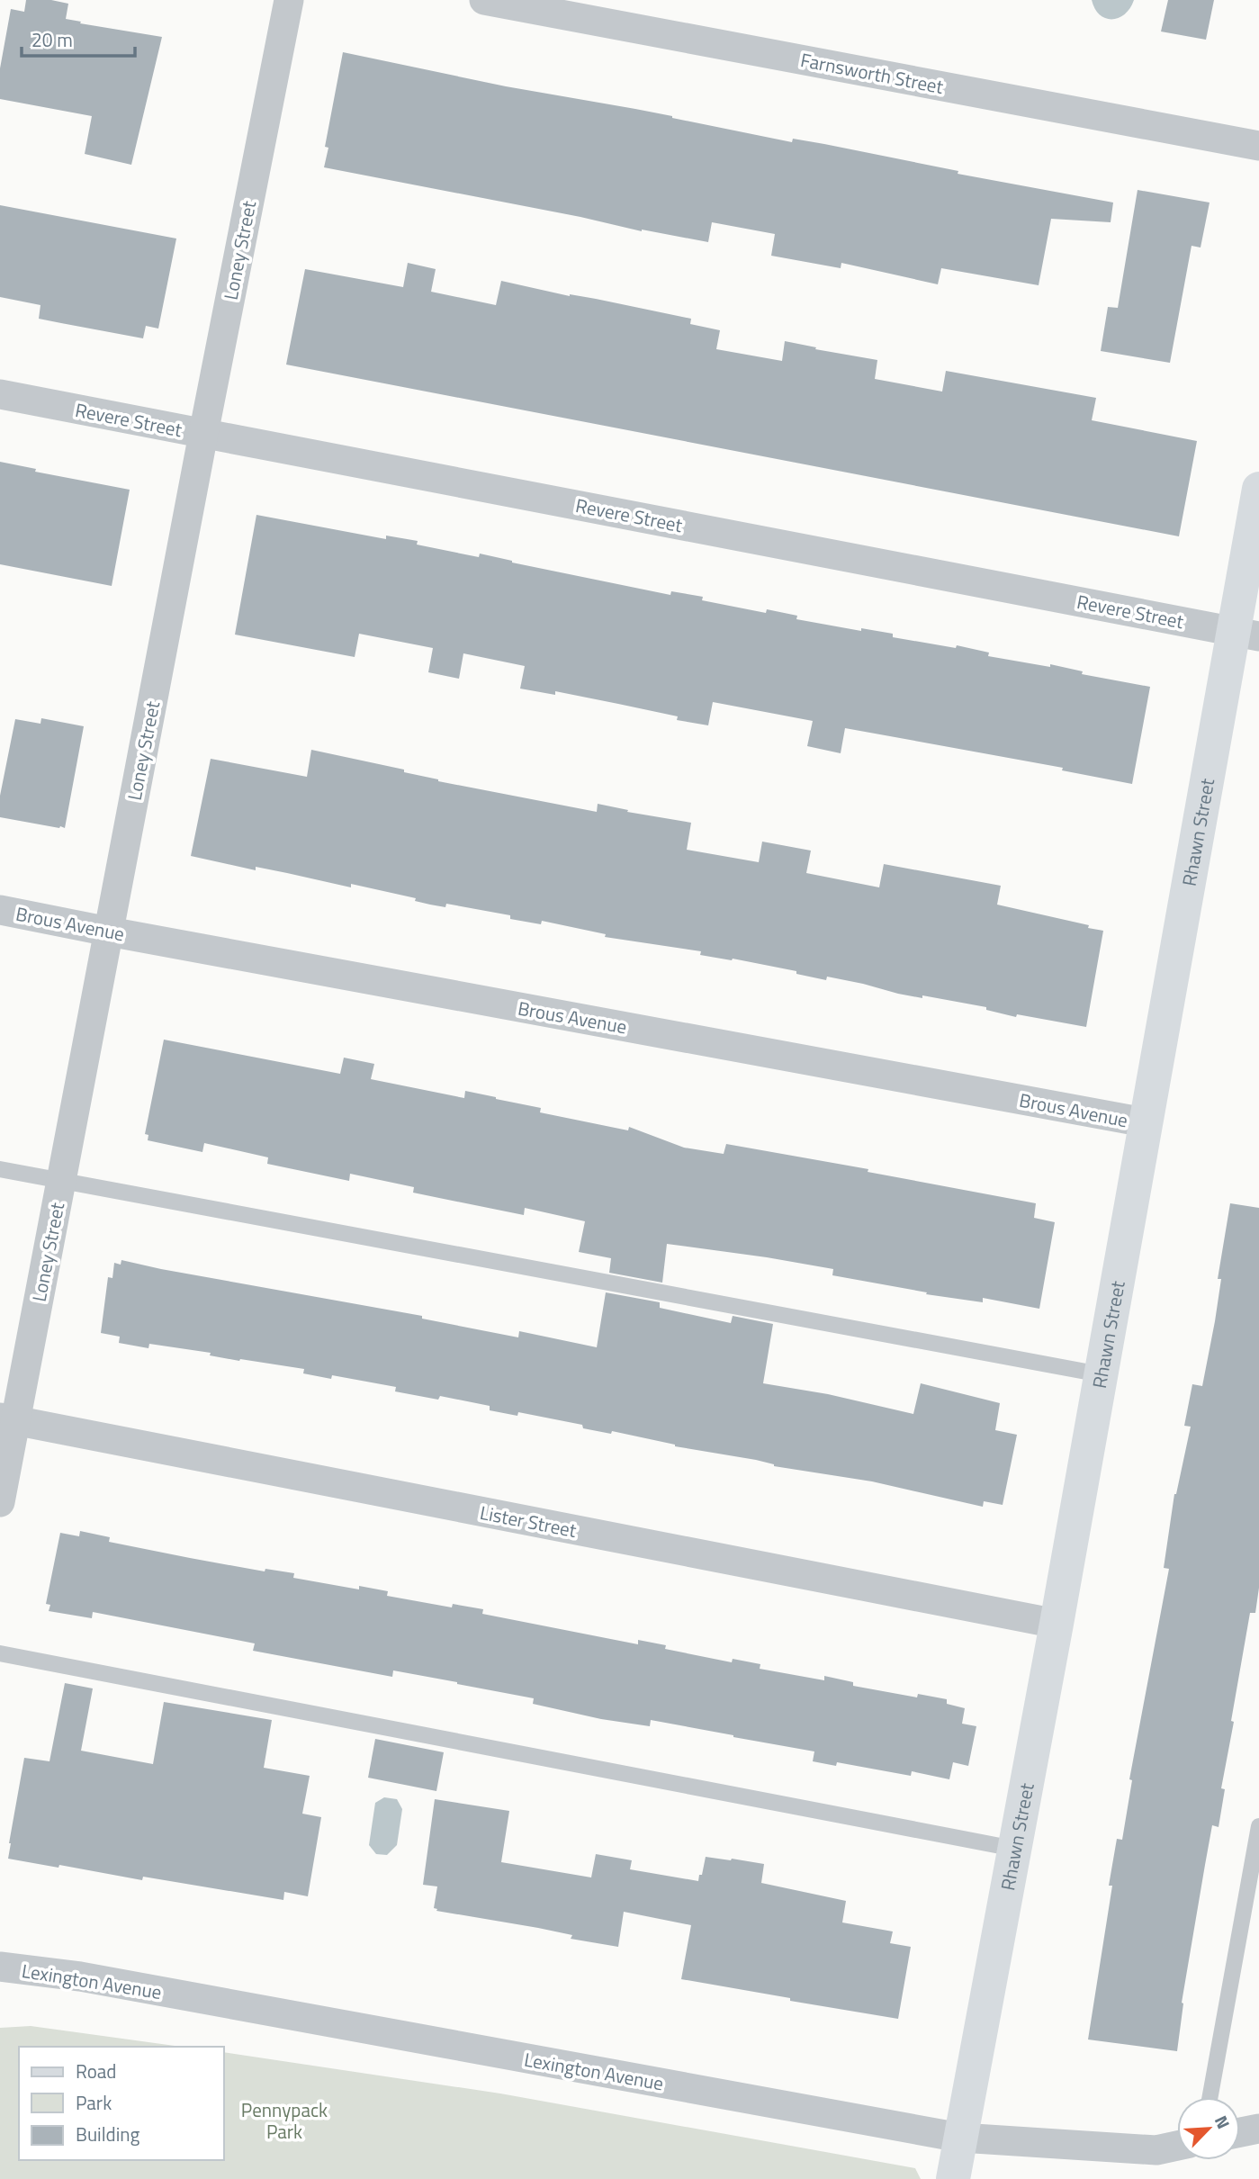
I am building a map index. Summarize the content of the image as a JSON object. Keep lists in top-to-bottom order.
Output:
{
  "streets": {
    "main road": ["Rhawn Street"],
    "street": [
      "Farnsworth Street",
      "Loney Street",
      "Revere Street",
      "Brous Avenue",
      "Lister Street",
      "Lexington Avenue"
    ]
  },
  "crossings": [
    ["Loney Street", "Revere Street"],
    ["Loney Street", "Brous Avenue"],
    ["Loney Street", "Lister Street"],
    ["Revere Street", "Rhawn Street"],
    ["Rhawn Street", "Brous Avenue"],
    ["Rhawn Street", "Lister Street"],
    ["Rhawn Street", "Lexington Avenue"]
  ],
  "parks": ["Pennypack Park"],
  "legend": ["Road", "Park", "Building"],
  "scale_bar": "20 m",
  "north": "top right"
}
